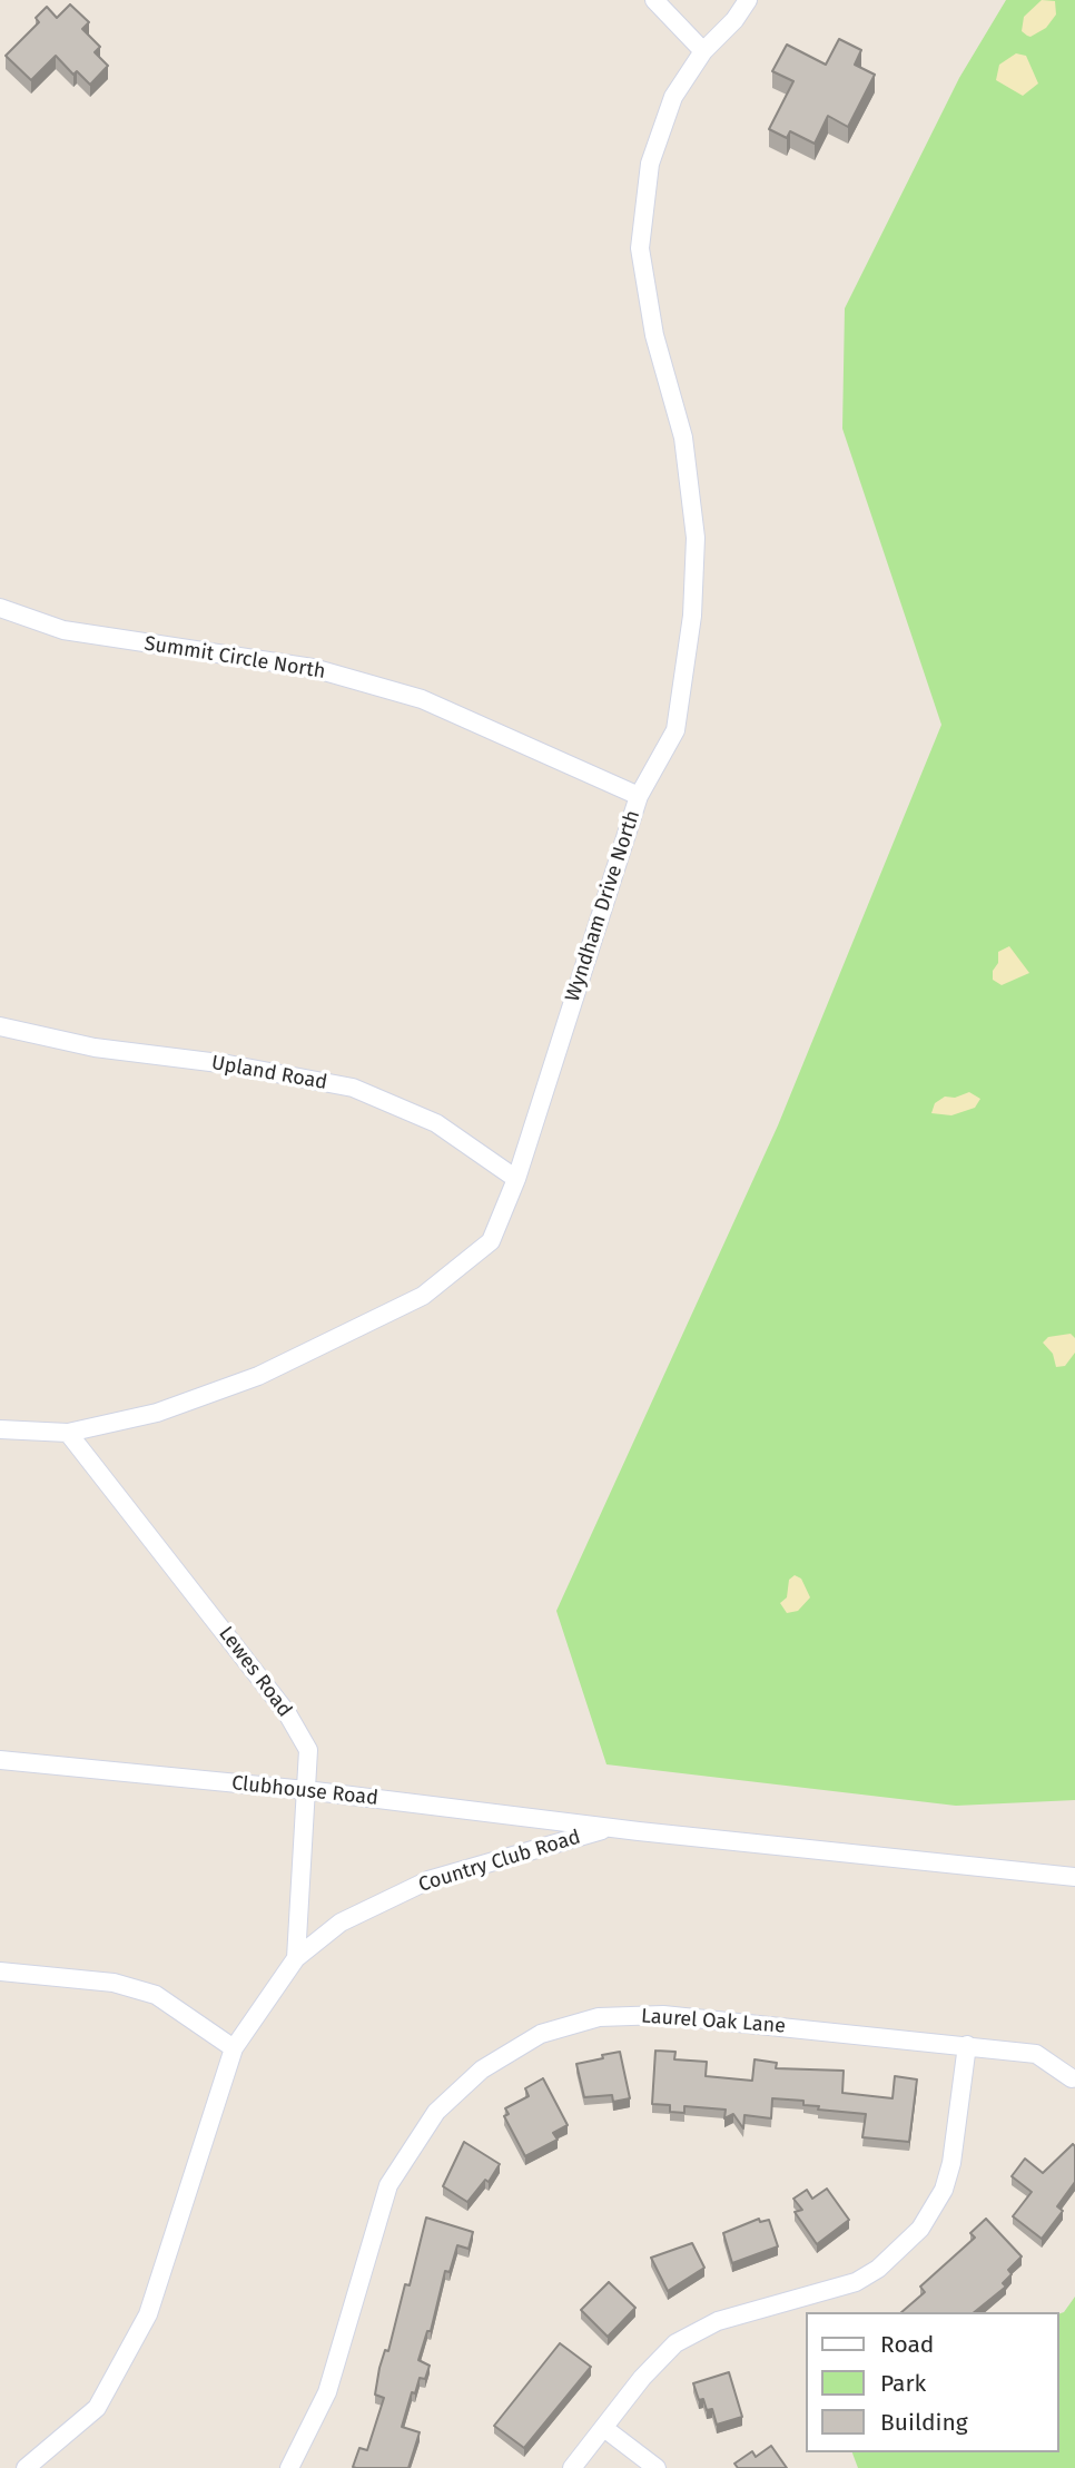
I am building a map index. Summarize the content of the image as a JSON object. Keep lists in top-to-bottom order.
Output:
{
  "streets": {
    "street": [
      "Summit Circle North",
      "Wyndham Drive North",
      "Upland Road",
      "Lewes Road",
      "Clubhouse Road",
      "Country Club Road",
      "Laurel Oak Lane"
    ]
  },
  "crossings": [
    ["Summit Circle North", "Wyndham Drive North"],
    ["Wyndham Drive North", "Upland Road"],
    ["Wyndham Drive North", "Lewes Road"],
    ["Lewes Road", "Clubhouse Road"],
    ["Lewes Road", "Country Club Road"],
    ["Clubhouse Road", "Country Club Road"]
  ],
  "legend": ["Road", "Park", "Building"]
}
